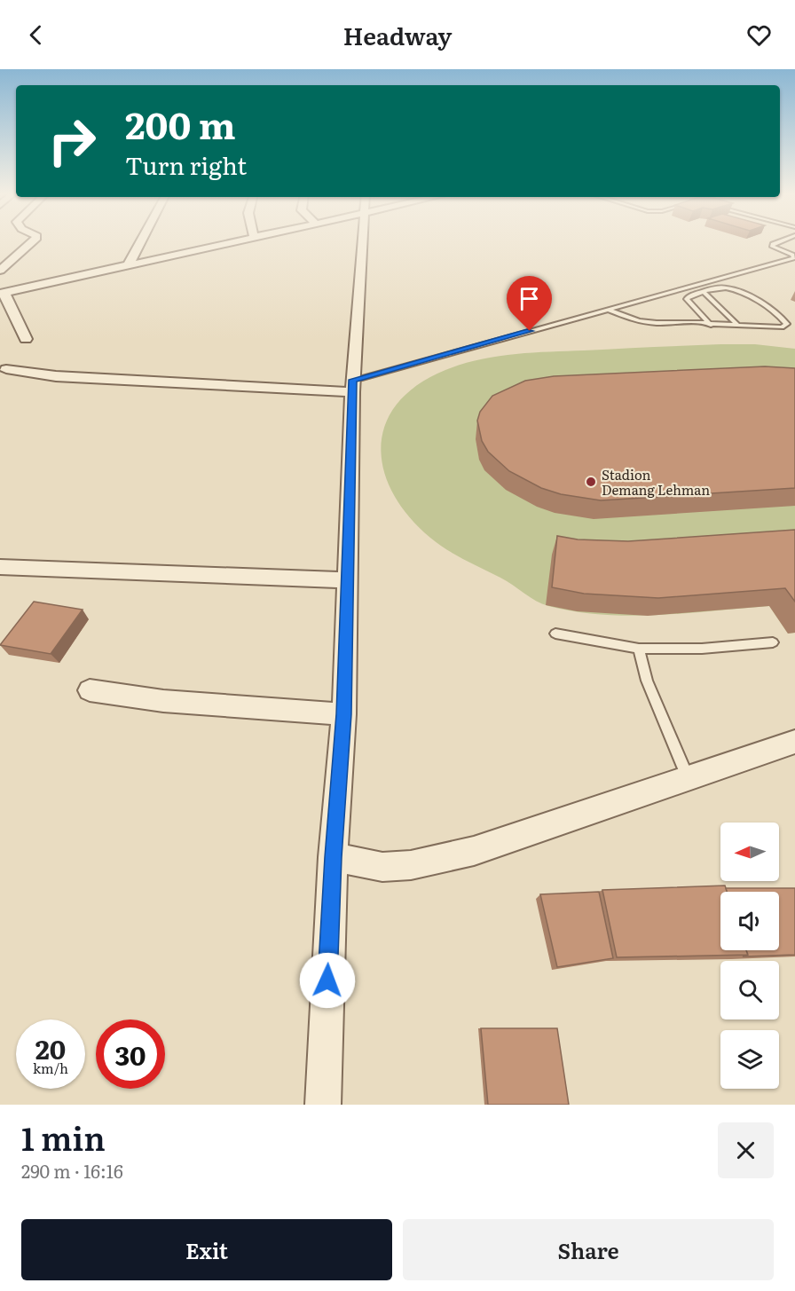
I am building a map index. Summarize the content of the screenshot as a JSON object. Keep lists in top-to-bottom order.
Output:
{
  "places": ["Stadion Demang Lehman"],
  "north": "left",
  "page": {
    "header": "Headway",
    "turn": ["200 m", "Turn right"],
    "speed": "20 km/h",
    "limit": "30",
    "heading": ["1 min", "290 m · 16:16"],
    "buttons": ["Exit", "Share"]
  }
}
